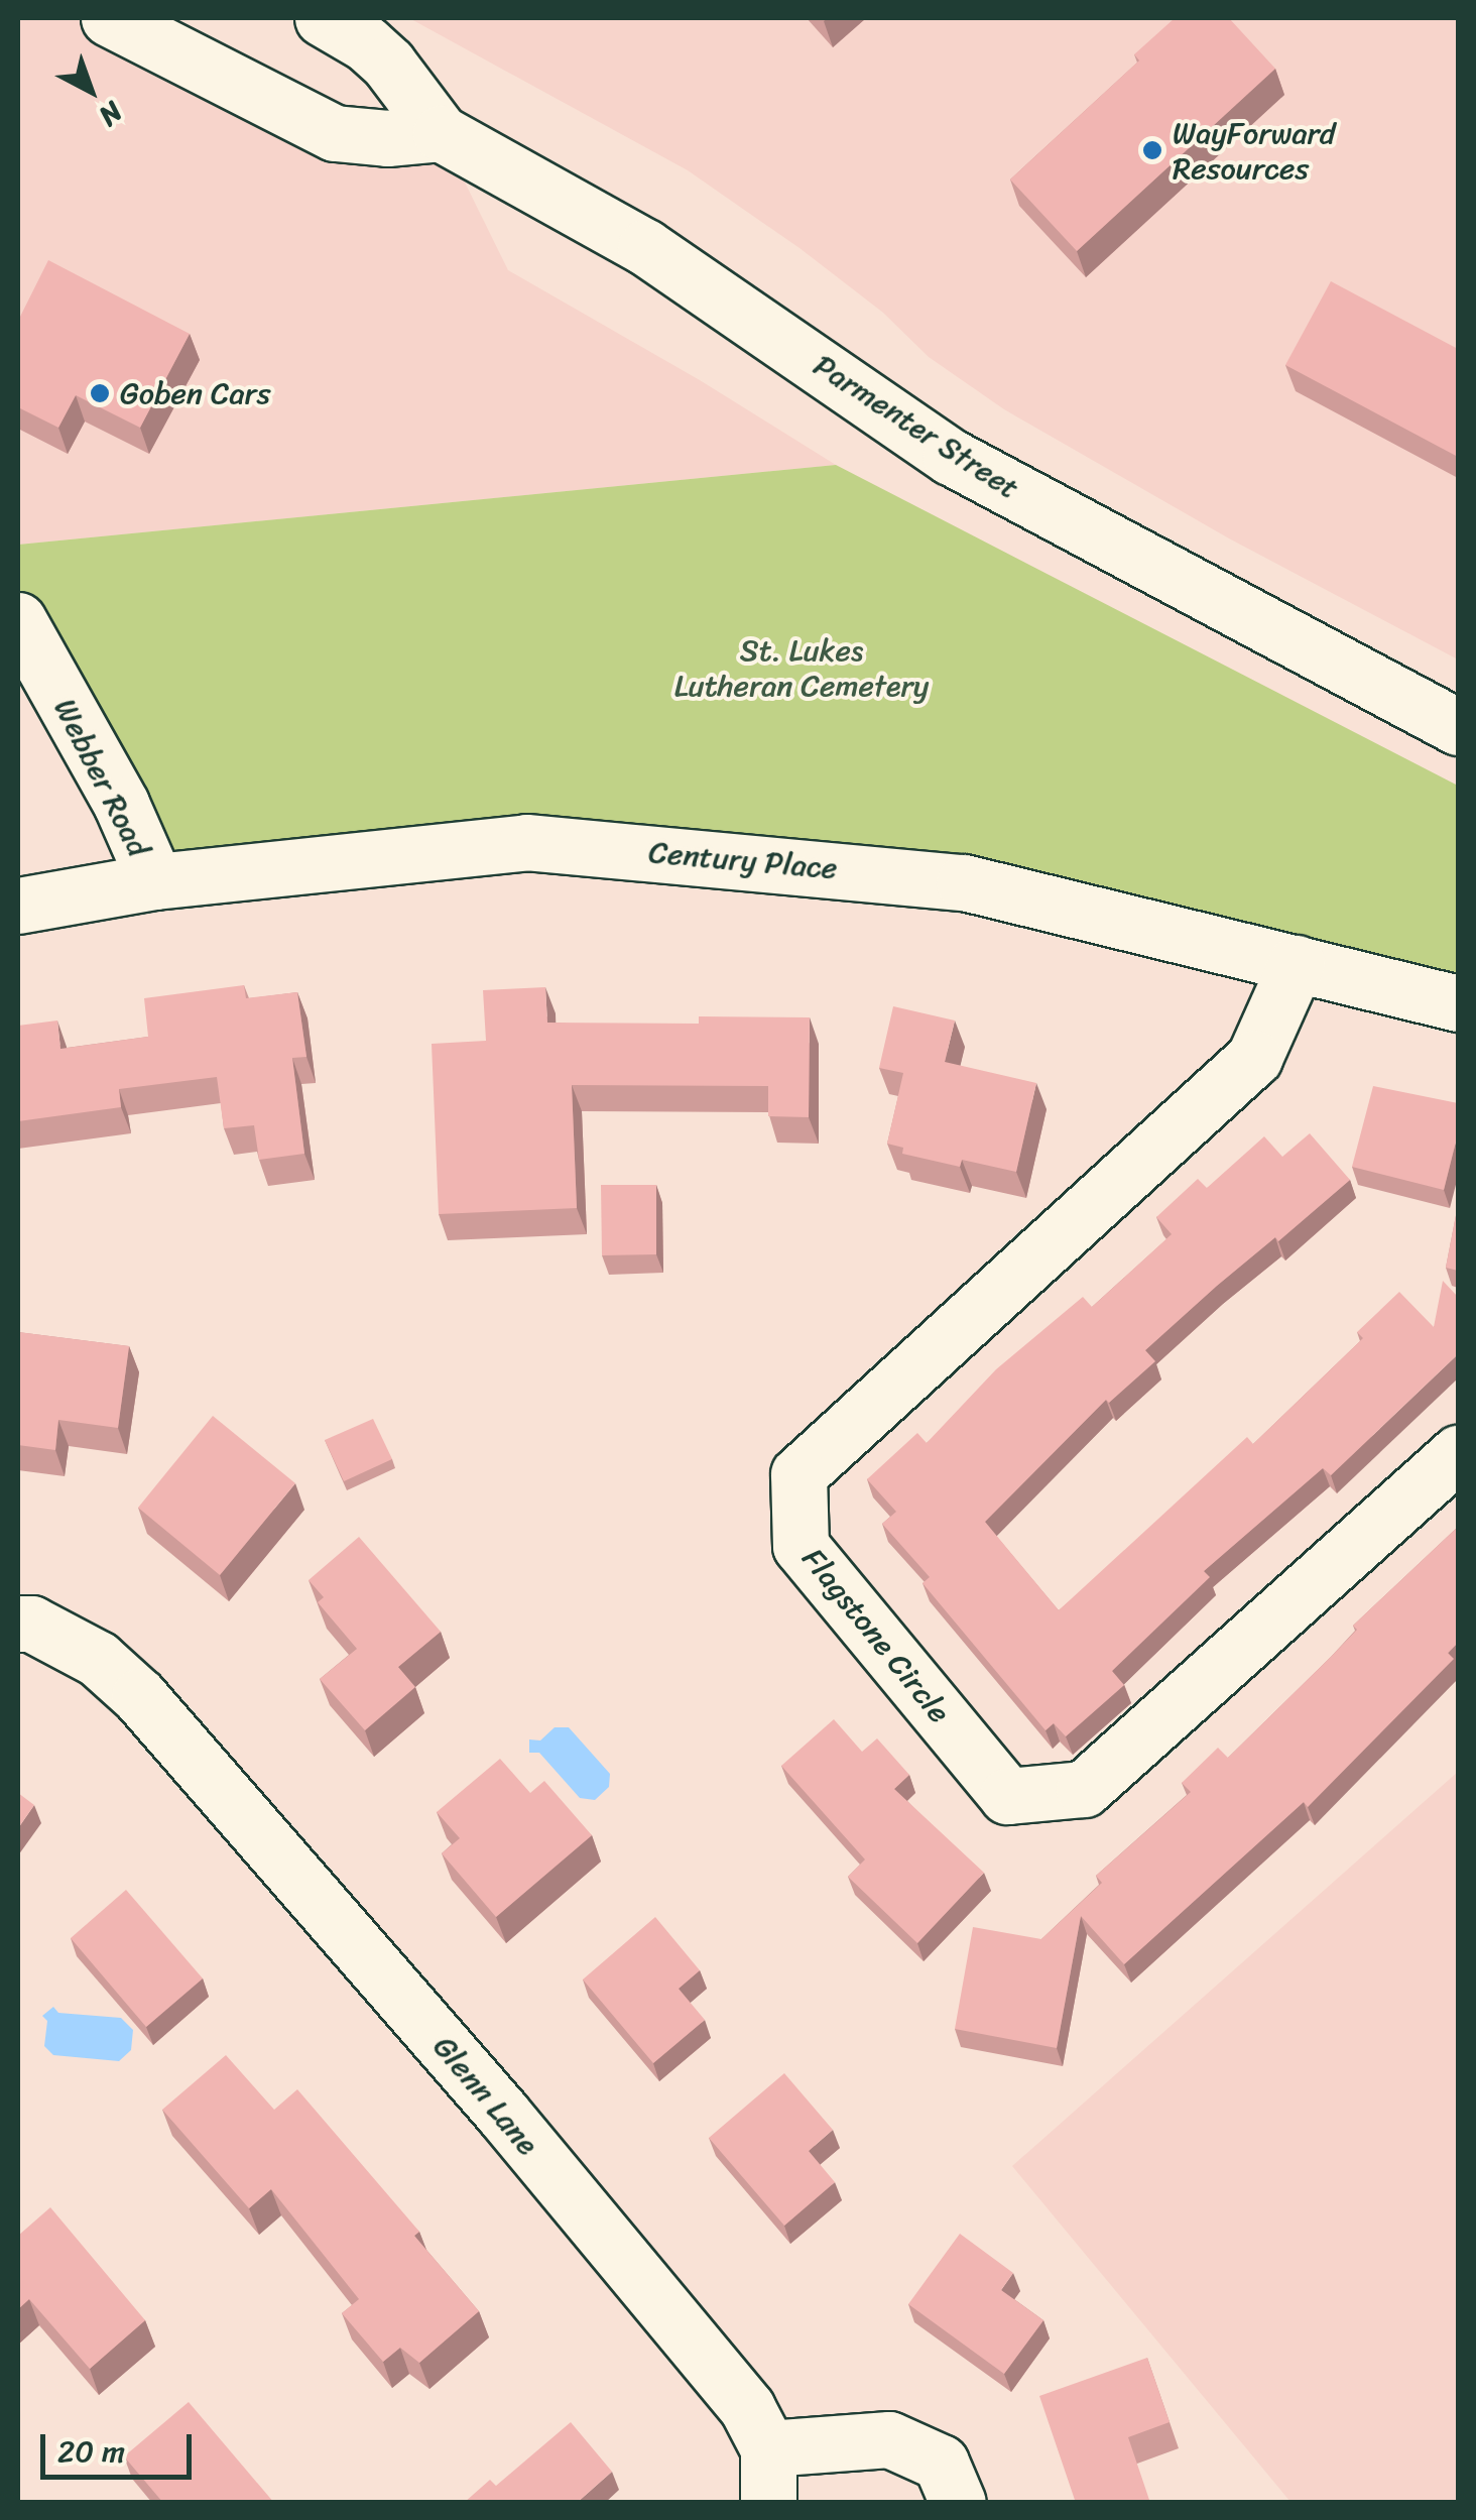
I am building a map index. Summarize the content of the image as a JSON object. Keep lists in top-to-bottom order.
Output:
{
  "streets": {
    "street": [
      "Parmenter Street",
      "Webber Road",
      "Century Place",
      "Flagstone Circle",
      "Glenn Lane"
    ]
  },
  "crossings": [
    ["Webber Road", "Century Place"],
    ["Century Place", "Flagstone Circle"]
  ],
  "parks": ["St. Lukes Lutheran Cemetery"],
  "places": ["WayForward Resources", "Goben Cars"],
  "scale_bar": "20 m",
  "north": "bottom right"
}
